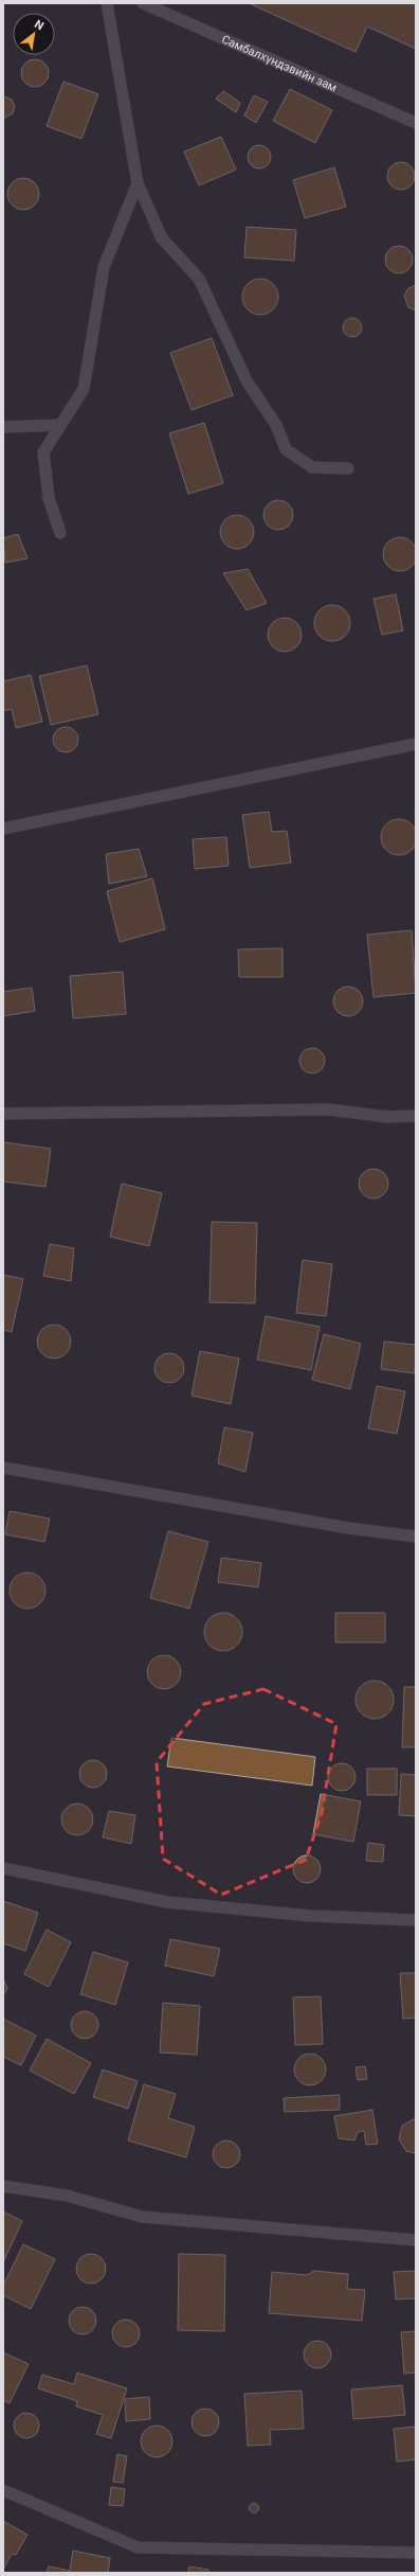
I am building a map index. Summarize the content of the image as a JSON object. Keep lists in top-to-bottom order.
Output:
{
  "streets": {
    "street": ["Самбалхүндэвийн зам"]
  },
  "north": "top right"
}
